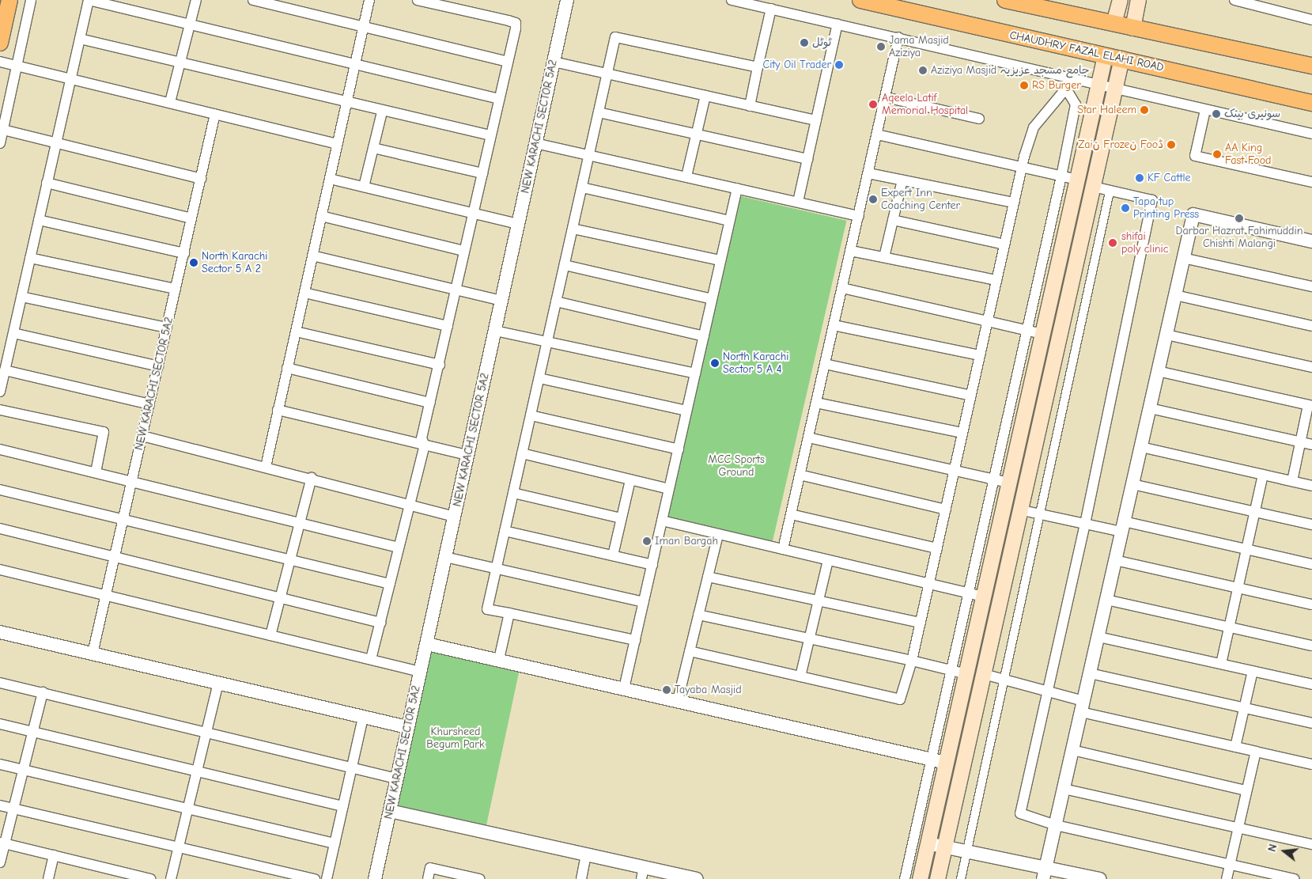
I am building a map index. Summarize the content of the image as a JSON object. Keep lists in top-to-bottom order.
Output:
{
  "streets": {
    "main road": ["CHAUDHRY FAZAL ELAHI ROAD"],
    "street": ["NEW KARACHI SECTOR 5A2"]
  },
  "parks": ["MCC Sports Ground", "Khursheed Begum Park"],
  "places": [
    "ٹوٹل",
    "Jama Masjid Aziziya",
    "City Oil Trader",
    "Aziziya Masjid جامع مسجد عزیزیہ",
    "RS Burger",
    "Aqeela Latif Memorial Hospital",
    "Star Haleem",
    "سونیری بینک",
    "Zaiن Frozeن Fooڈ",
    "AA King Fast Food",
    "KF Cattle",
    "Expert Inn Coaching Center",
    "Tapa tup Printing Press",
    "Darbar Hazrat Fahimuddin Chishti Malangi",
    "shifai poly clinic",
    "North Karachi Sector 5 A 2",
    "North Karachi Sector 5 A 4",
    "Iman Bargah",
    "Tayaba Masjid"
  ],
  "north": "left"
}
